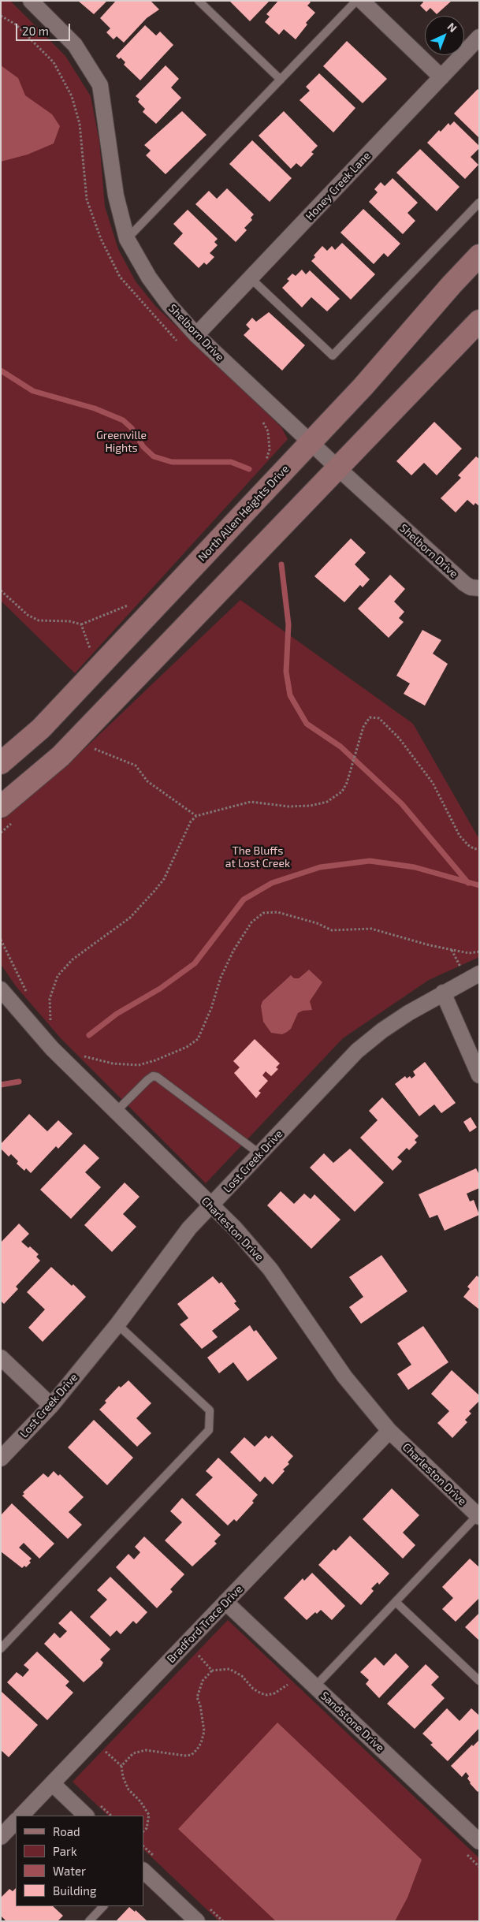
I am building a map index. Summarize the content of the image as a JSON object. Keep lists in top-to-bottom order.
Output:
{
  "streets": {
    "main road": ["North Allen Heights Drive"],
    "street": [
      "Honey Creek Lane",
      "Shelborn Drive",
      "Lost Creek Drive",
      "Charleston Drive",
      "Bradford Trace Drive",
      "Sandstone Drive"
    ]
  },
  "crossings": [
    ["Honey Creek Lane", "Shelborn Drive"],
    ["Shelborn Drive", "North Allen Heights Drive"],
    ["Lost Creek Drive", "Charleston Drive"],
    ["Charleston Drive", "Bradford Trace Drive"],
    ["Bradford Trace Drive", "Sandstone Drive"]
  ],
  "parks": ["Greenville Hights", "The Bluffs at Lost Creek"],
  "legend": [
    "Road",
    "Park",
    "Water",
    "Building"
  ],
  "scale_bar": "20 m",
  "north": "top right"
}
